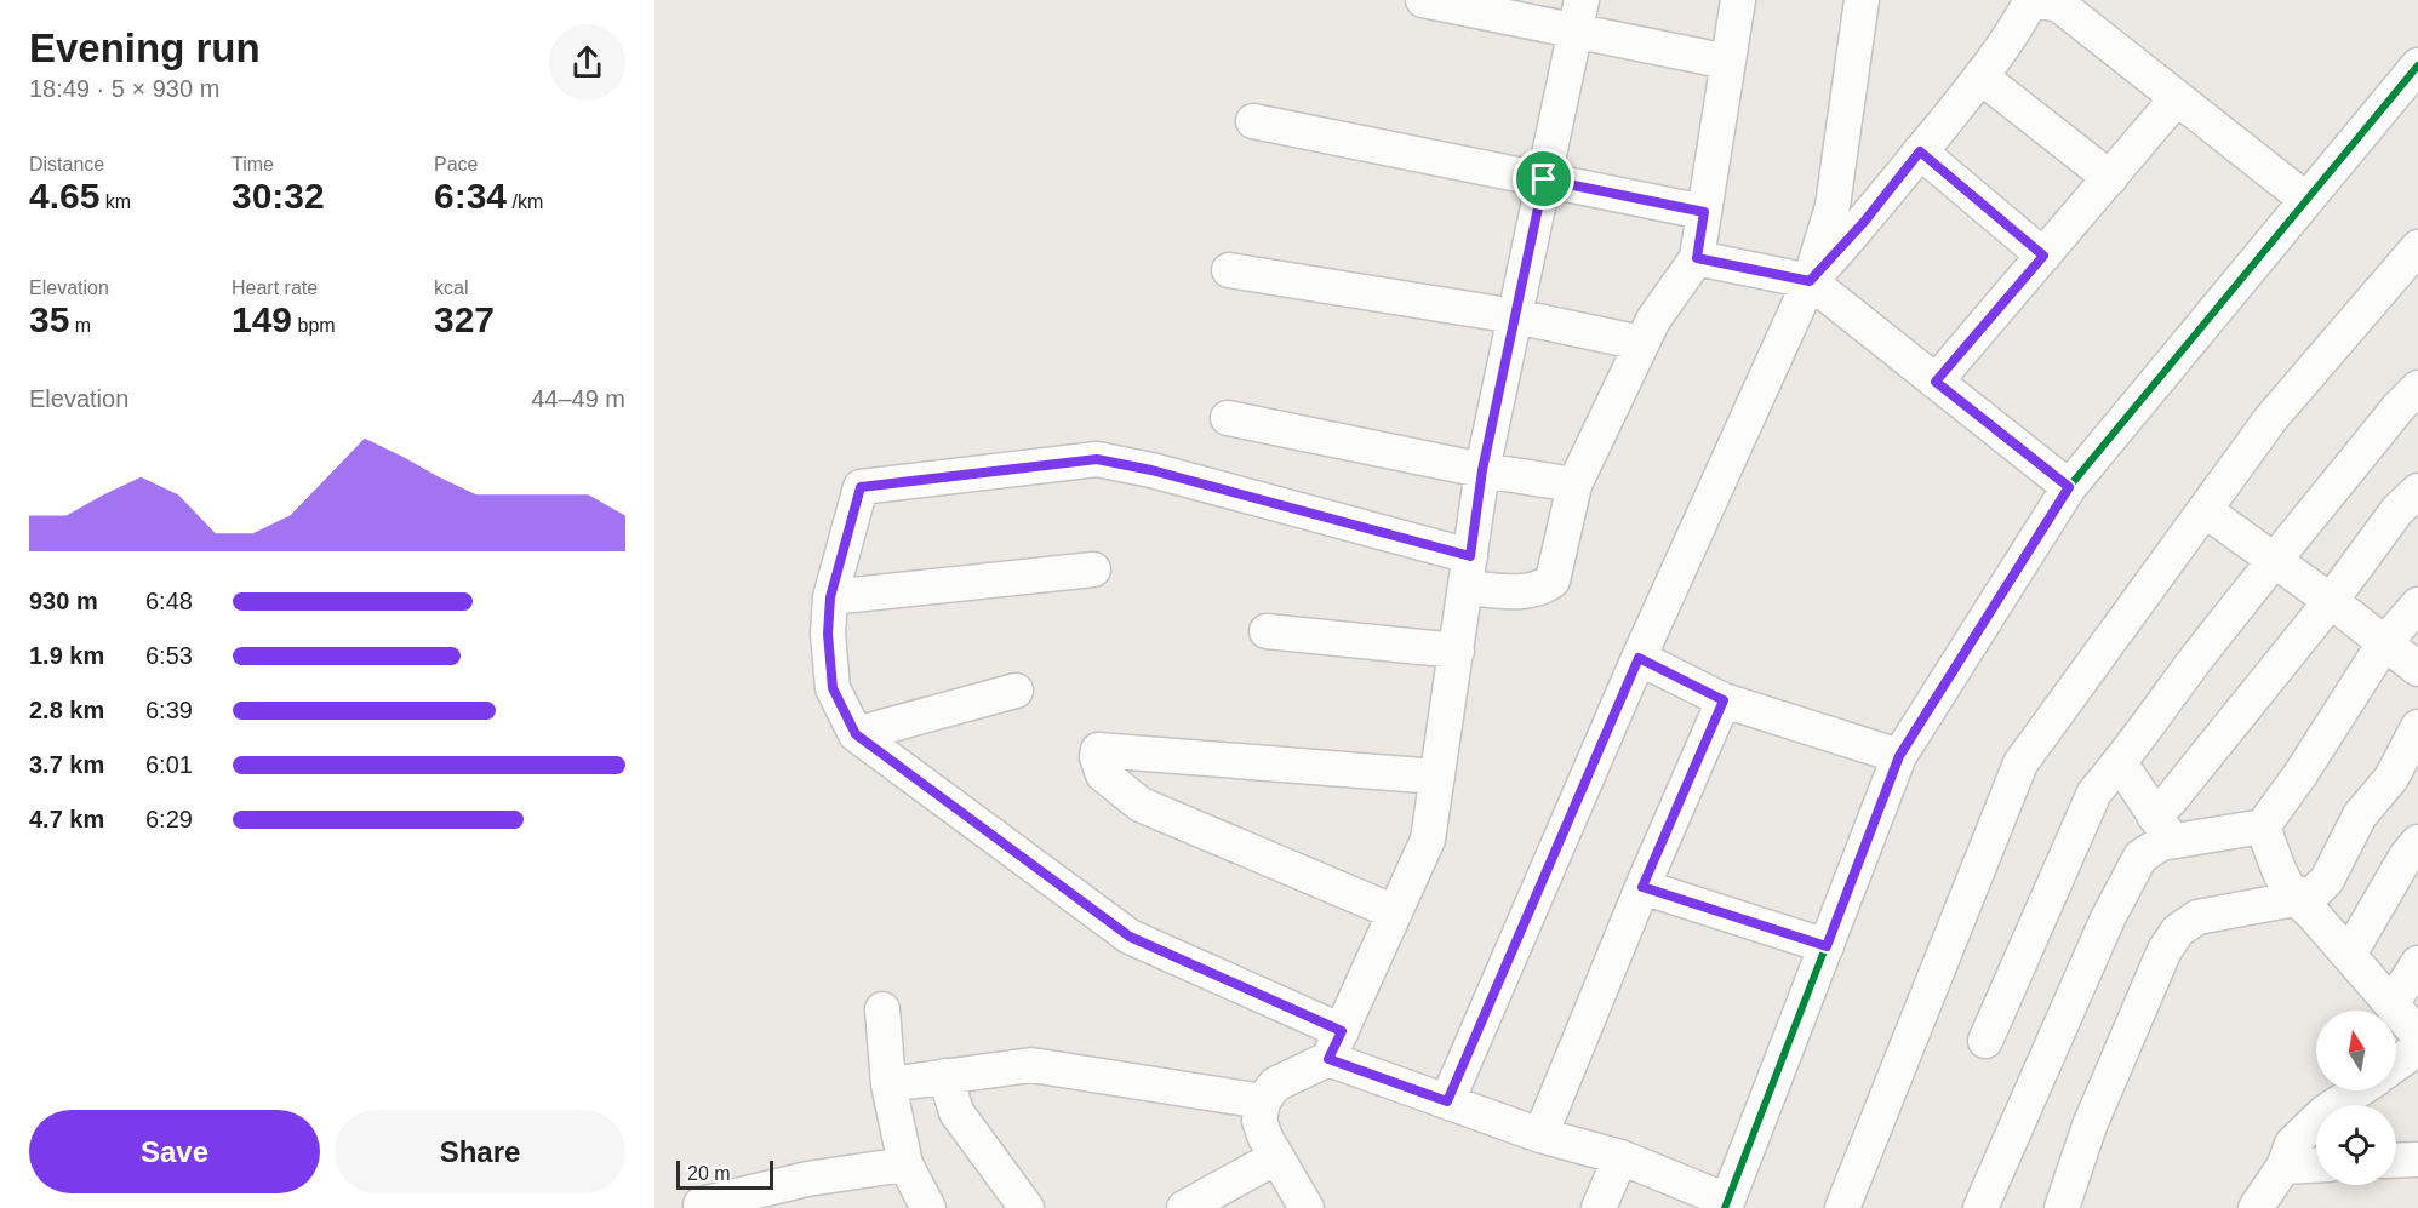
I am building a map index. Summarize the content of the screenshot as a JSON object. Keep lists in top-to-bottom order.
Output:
{
  "scale_bar": "20 m",
  "north": "top",
  "page": {
    "heading": ["Evening run", "18:49 · 5 × 930 m"],
    "stats": [
      ["Distance", "4.65 km"],
      ["Time", "30:32"],
      ["Pace", "6:34 /km"],
      ["Elevation", "35 m"],
      ["Heart rate", "149 bpm"],
      ["kcal", "327"]
    ],
    "chart": ["Elevation", "44–49 m"],
    "list": [
      {
        "name": "930 m",
        "note": "6:48"
      },
      {
        "name": "1.9 km",
        "note": "6:53"
      },
      {
        "name": "2.8 km",
        "note": "6:39"
      },
      {
        "name": "3.7 km",
        "note": "6:01"
      },
      {
        "name": "4.7 km",
        "note": "6:29"
      }
    ],
    "buttons": ["Save", "Share"],
    "scale": "20 m"
  }
}
